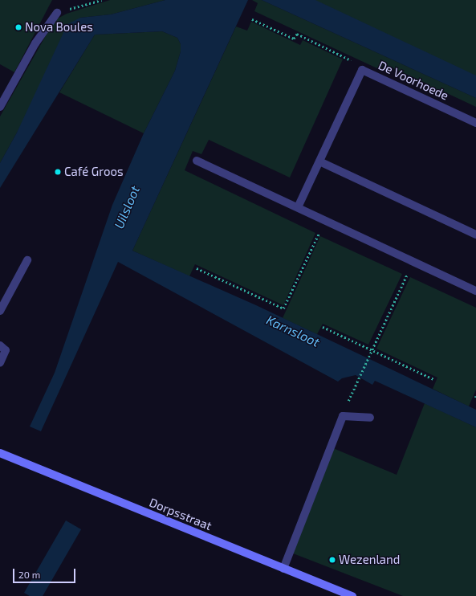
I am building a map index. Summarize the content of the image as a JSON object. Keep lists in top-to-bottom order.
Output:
{
  "streets": {
    "street": ["De Voorhoede", "Dorpsstraat"]
  },
  "water": ["Uilsloot", "Karnsloot"],
  "places": ["Nova Boules", "Café Groos", "Wezenland"],
  "scale_bar": "20 m"
}
